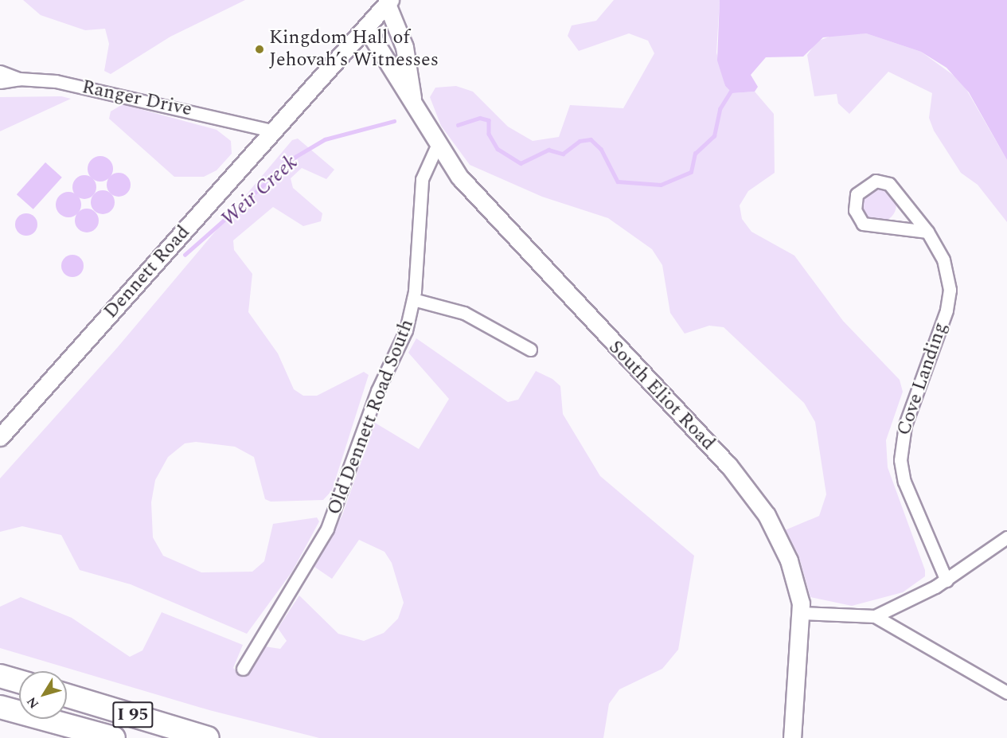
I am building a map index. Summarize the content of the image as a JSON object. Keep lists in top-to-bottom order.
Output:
{
  "streets": {
    "highway": ["I 95"],
    "main road": ["Dennett Road", "South Eliot Road"],
    "street": ["Ranger Drive", "Cove Landing", "Old Dennett Road South"]
  },
  "crossings": [
    ["Ranger Drive", "Dennett Road"],
    ["South Eliot Road", "Old Dennett Road South"]
  ],
  "water": ["Weir Creek"],
  "places": ["Kingdom Hall of Jehovah’s Witnesses"],
  "north": "bottom left"
}
